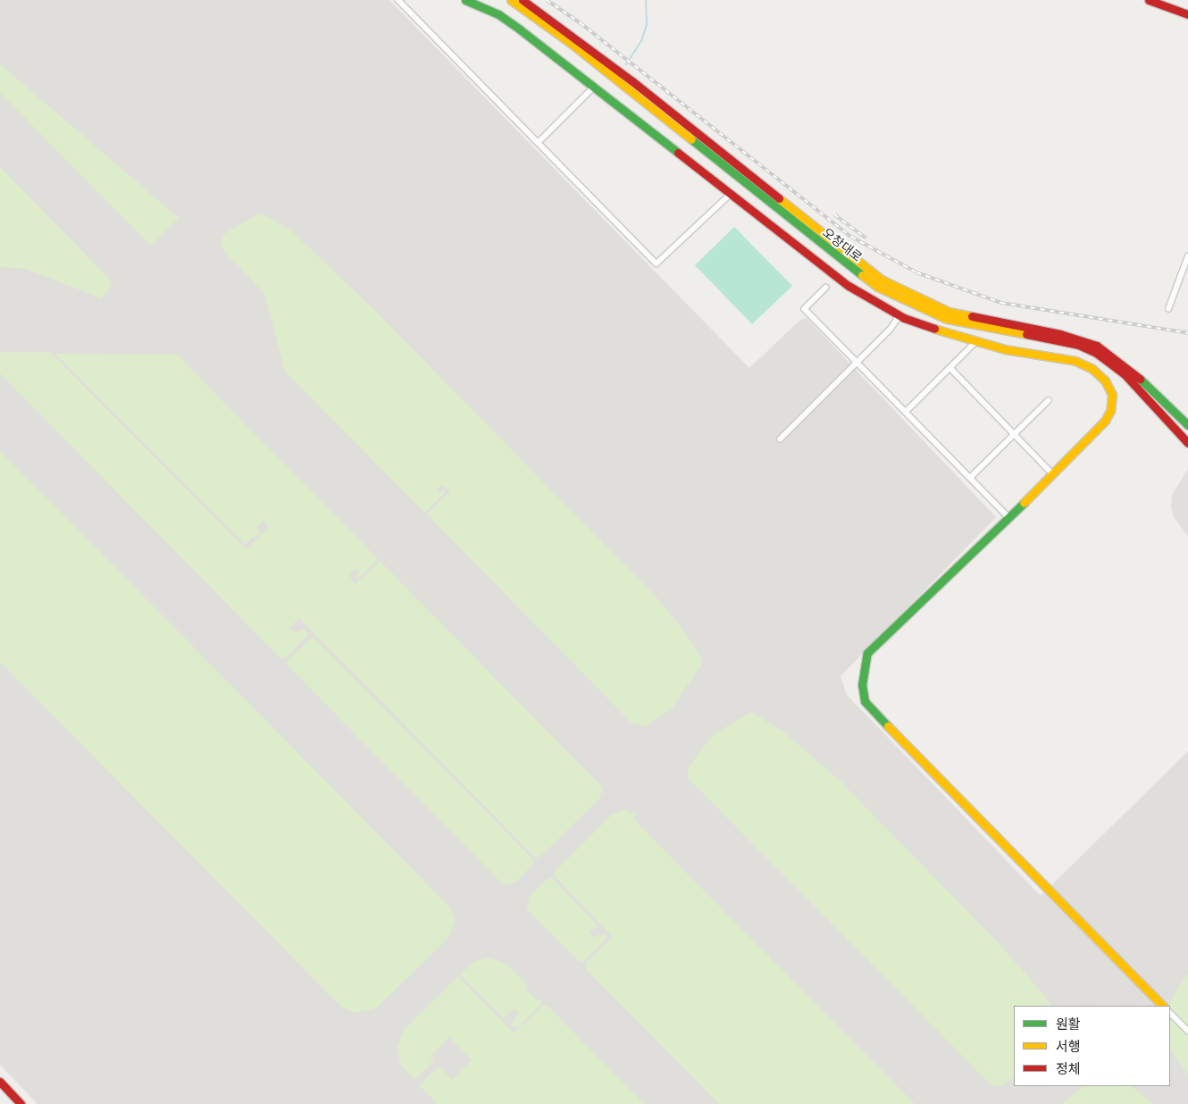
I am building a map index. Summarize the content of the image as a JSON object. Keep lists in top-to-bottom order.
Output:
{
  "streets": {
    "main road": ["오창대로"]
  },
  "legend": ["원활", "서행", "정체"]
}
